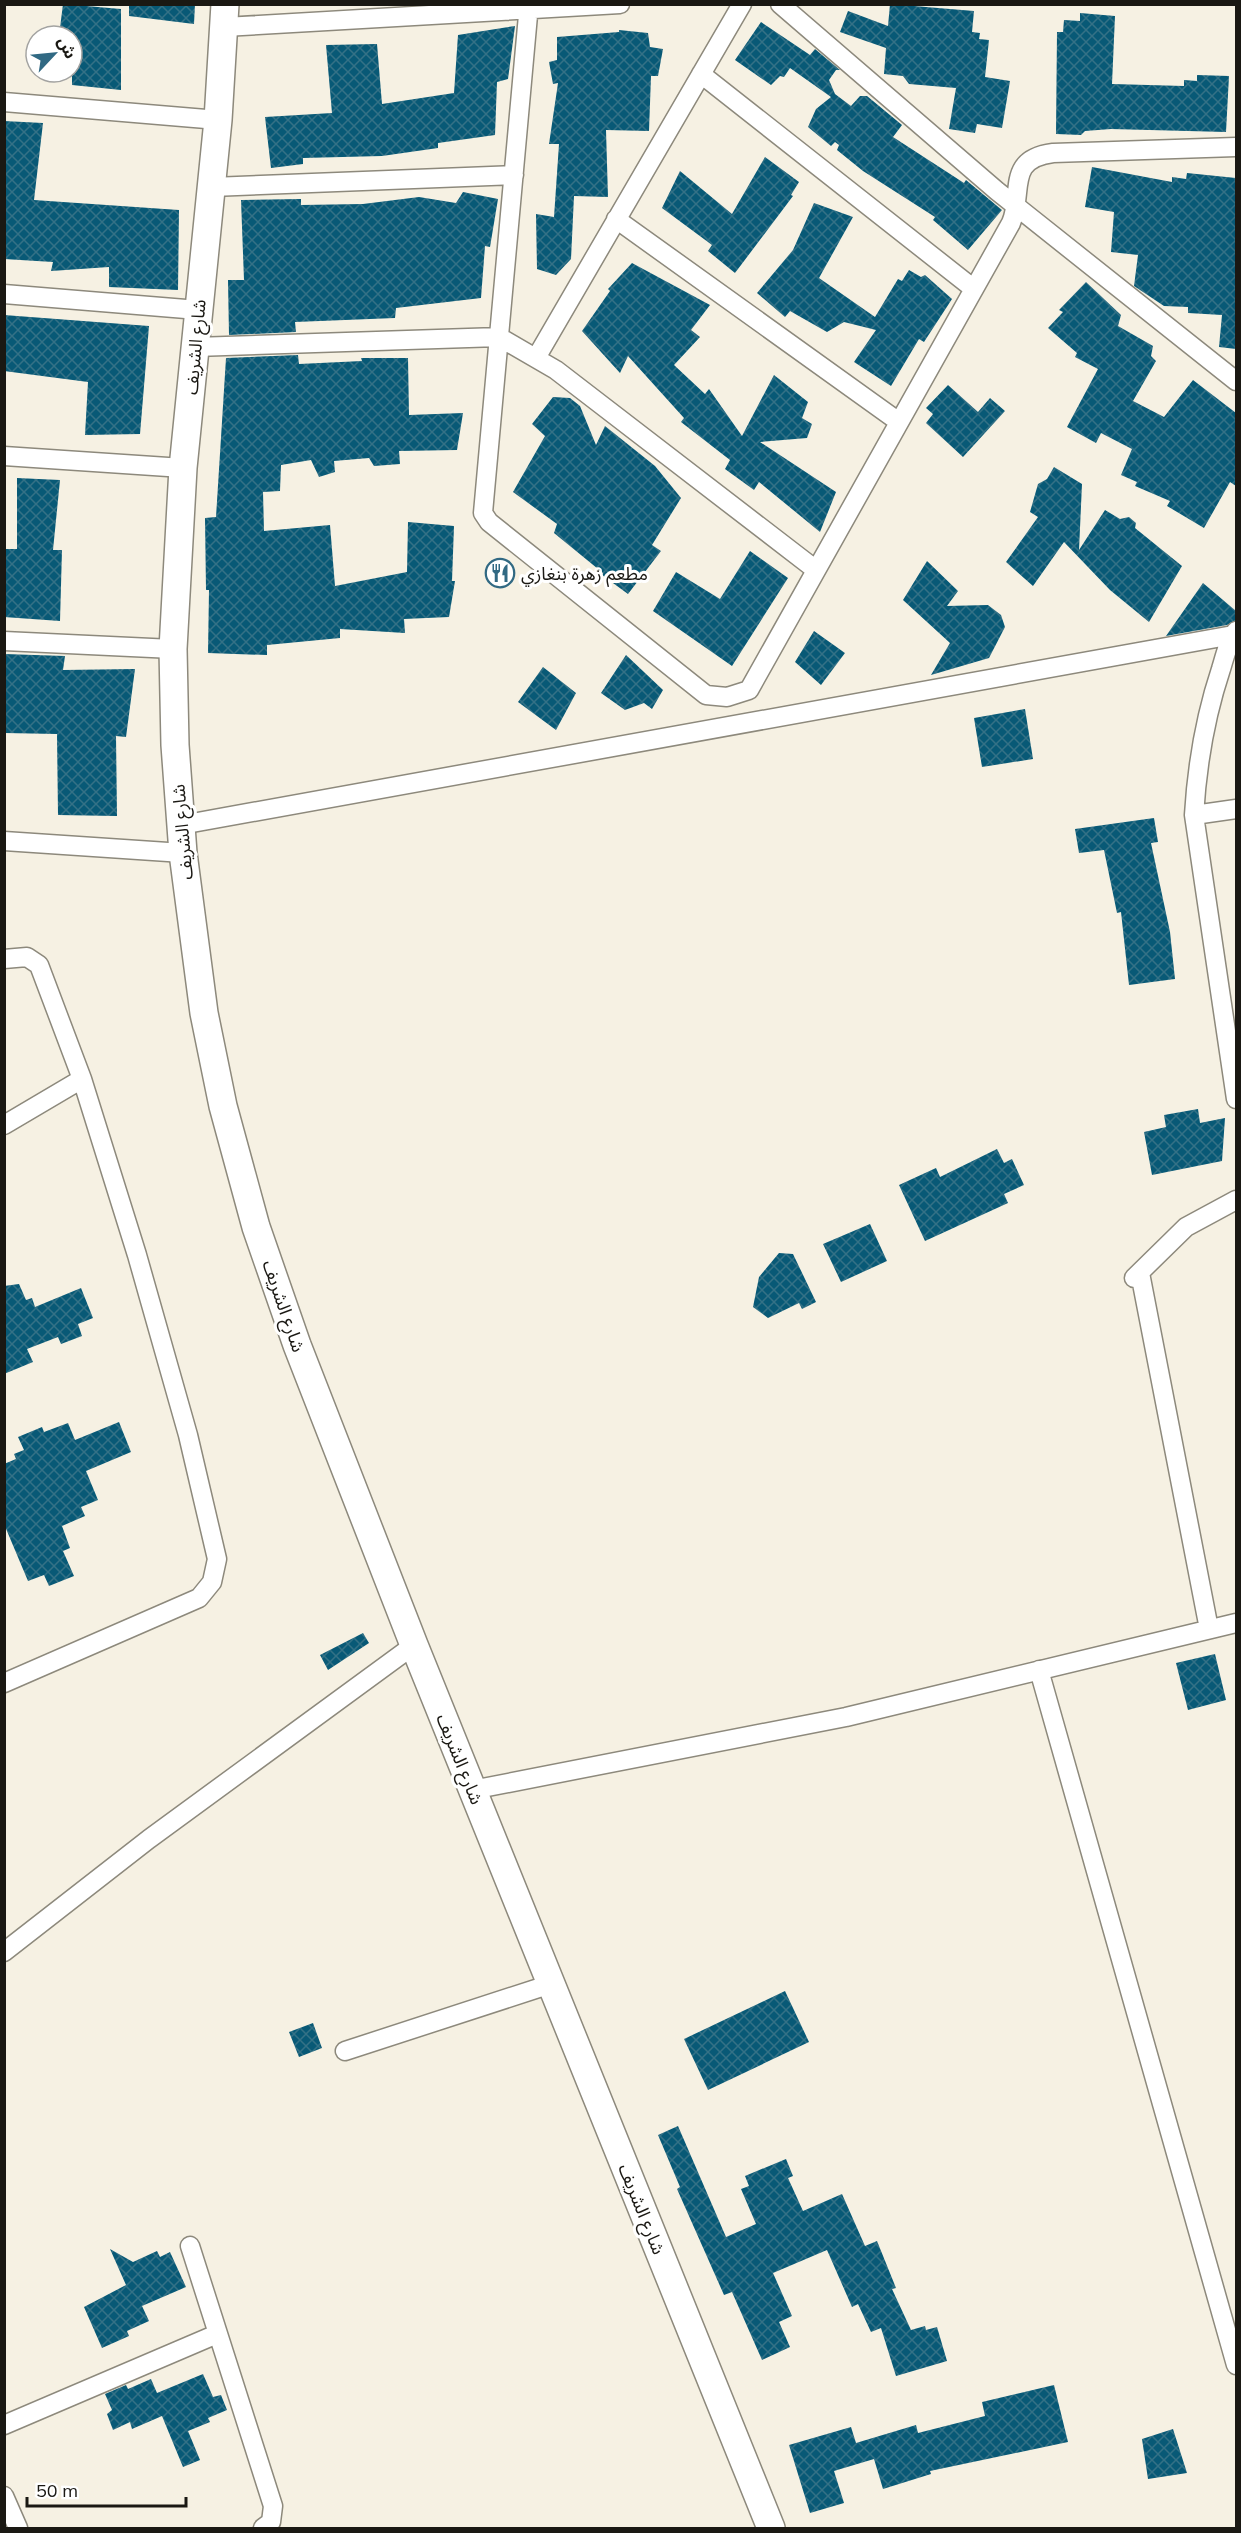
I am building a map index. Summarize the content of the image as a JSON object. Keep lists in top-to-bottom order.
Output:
{
  "streets": {
    "main road": ["شارع الشريف"]
  },
  "places": {
    "restaurant": ["مطعم زهرة بنغازي"]
  },
  "scale_bar": "50 m",
  "north": "top right"
}
